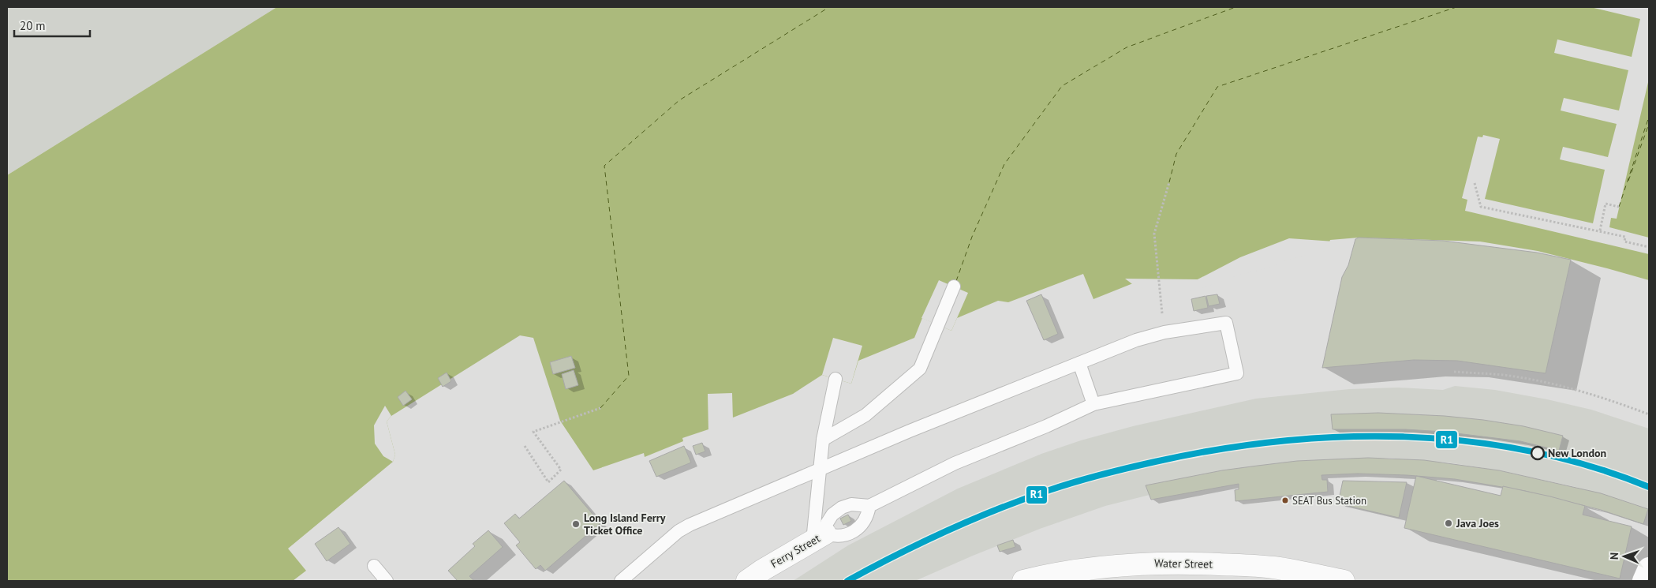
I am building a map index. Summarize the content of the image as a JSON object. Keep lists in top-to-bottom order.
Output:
{
  "streets": {
    "main road": ["Ferry Street", "Water Street"]
  },
  "places": [
    "New London",
    "SEAT Bus Station",
    "Java Joes",
    "Long Island Ferry Ticket Office"
  ],
  "lines": ["transit line R1"],
  "scale_bar": "20 m",
  "north": "left"
}
